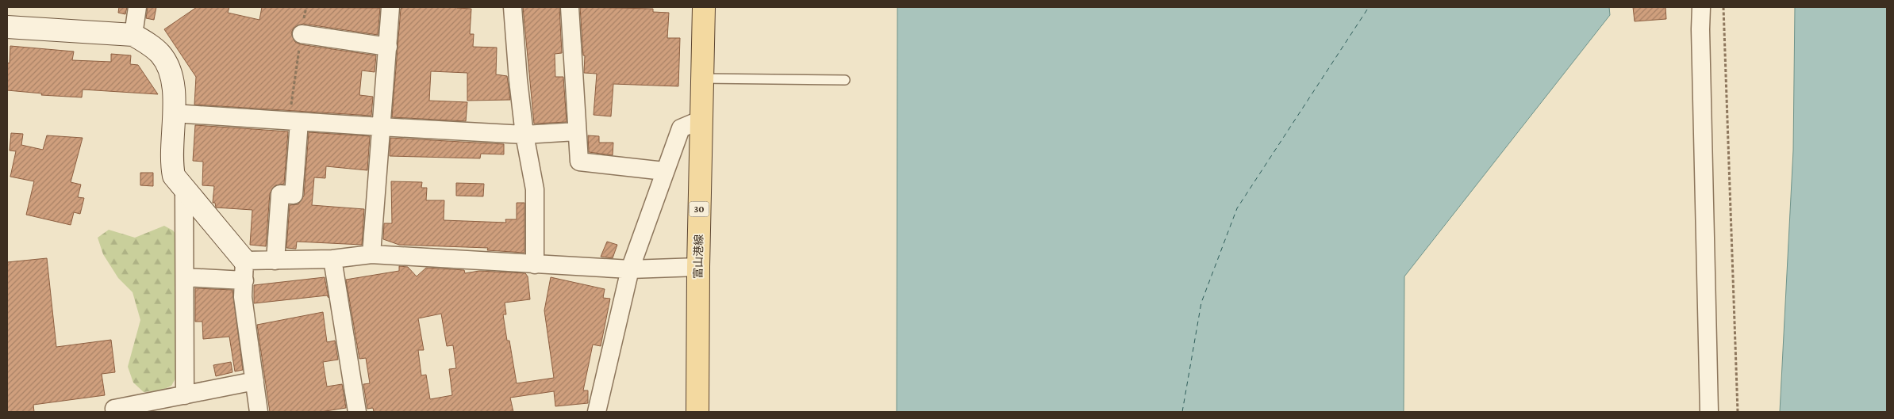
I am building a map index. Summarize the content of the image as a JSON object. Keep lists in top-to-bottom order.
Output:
{
  "streets": {
    "main road": ["30", "富山港線"]
  }
}
